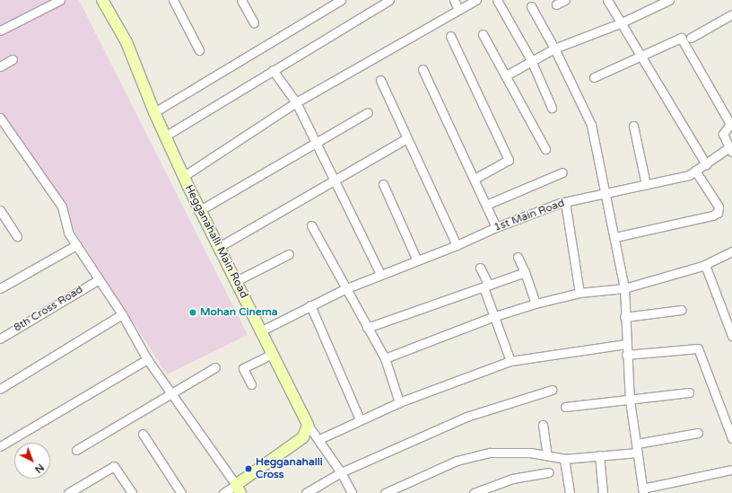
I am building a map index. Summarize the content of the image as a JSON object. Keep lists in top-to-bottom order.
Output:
{
  "streets": {
    "main road": ["Hegganahalli Main Road"],
    "street": ["1st Main Road", "8th Cross Road"]
  },
  "crossings": [
    ["1st Main Road", "Hegganahalli Main Road"]
  ],
  "places": ["Mohan Cinema", "Hegganahalli Cross"],
  "north": "bottom right"
}
